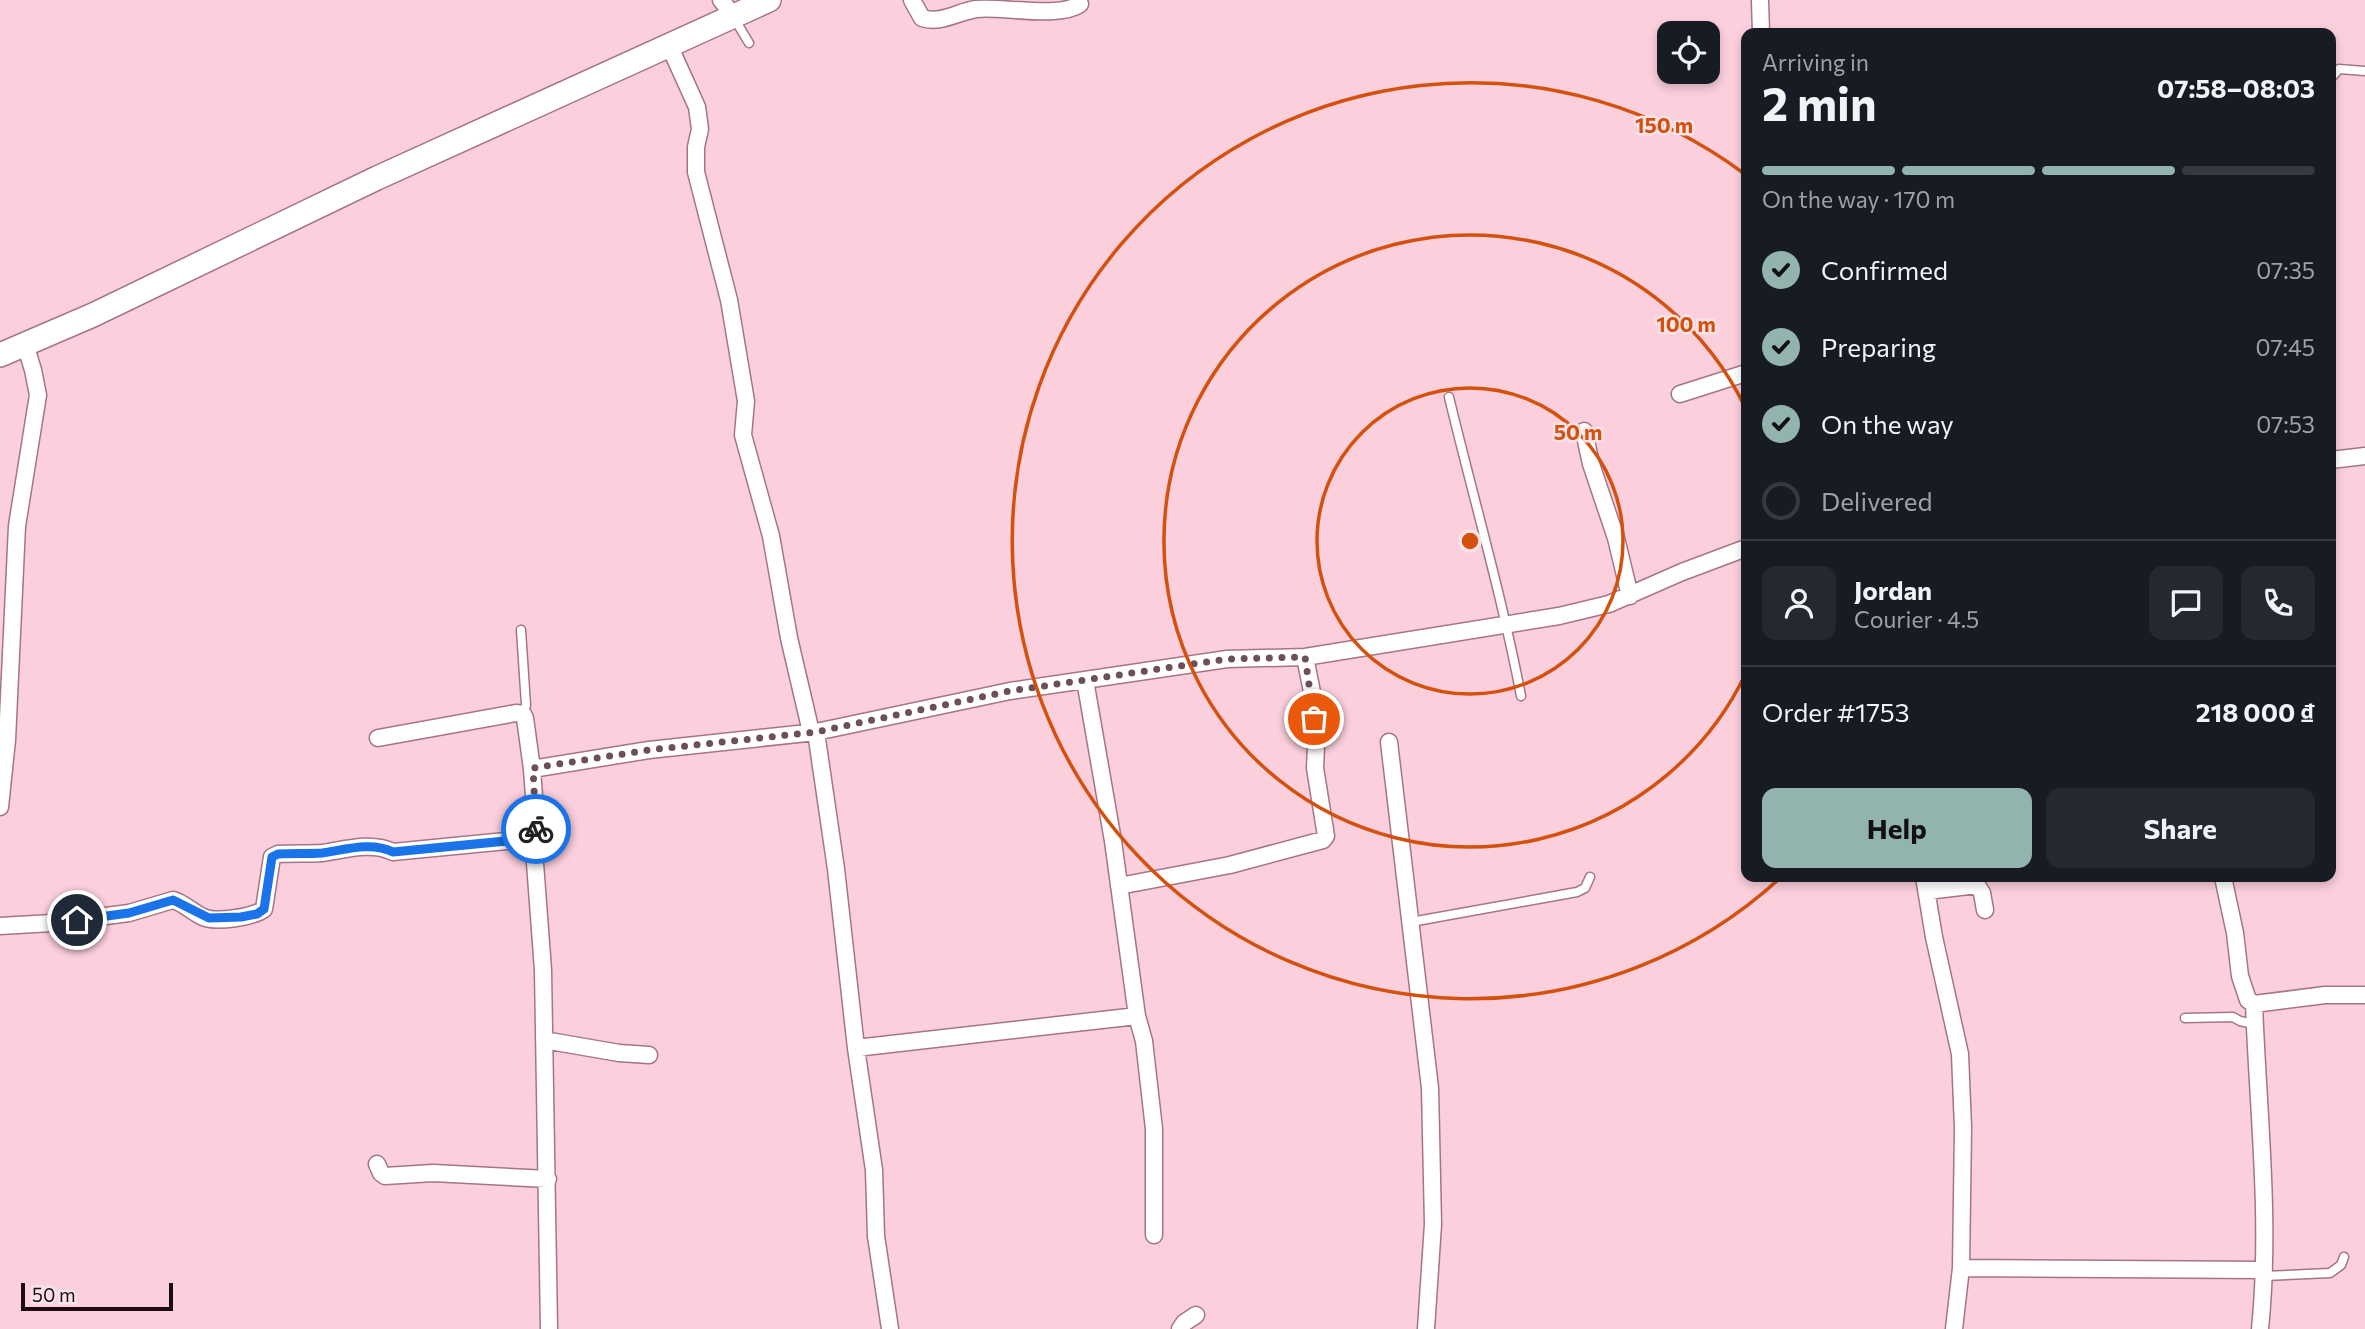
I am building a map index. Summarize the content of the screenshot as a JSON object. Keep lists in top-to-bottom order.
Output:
{
  "scale_bar": "50 m",
  "page": {
    "heading": ["2 min", "Arriving in", "07:58–08:03"],
    "panel": [
      "Jordan",
      "Courier · 4.5",
      "Order #1753",
      "218 000 ₫"
    ],
    "bar": "On the way · 170 m",
    "list": [
      ["Confirmed", "07:35"],
      ["Preparing", "07:45"],
      ["On the way", "07:53"],
      "Delivered"
    ],
    "buttons": ["Help", "Share"],
    "scale": "50 m"
  },
  "rings": ["150 m", "100 m", "50 m"]
}
